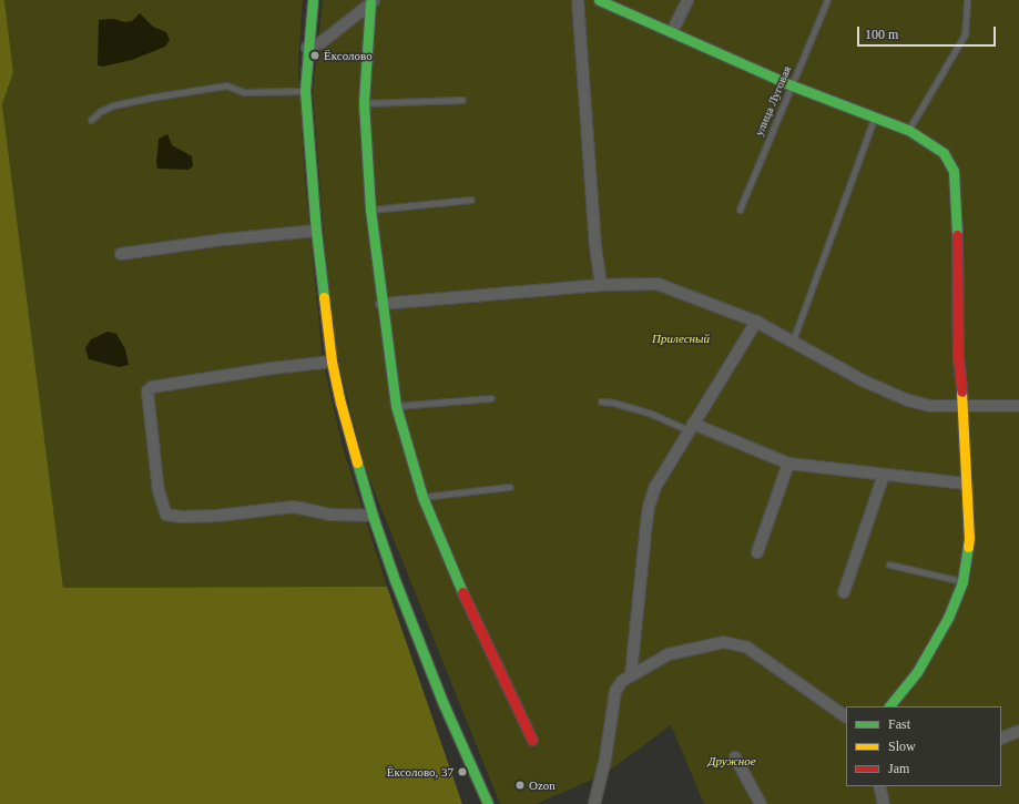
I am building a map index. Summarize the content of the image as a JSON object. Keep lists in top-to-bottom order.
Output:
{
  "streets": {
    "lane": ["улица Луговая"]
  },
  "parks": ["Прилесный", "Дружное"],
  "places": ["Ёксолово", "Ёксолово, 37", "Ozon"],
  "legend": ["Fast", "Slow", "Jam"],
  "scale_bar": "100 m"
}
